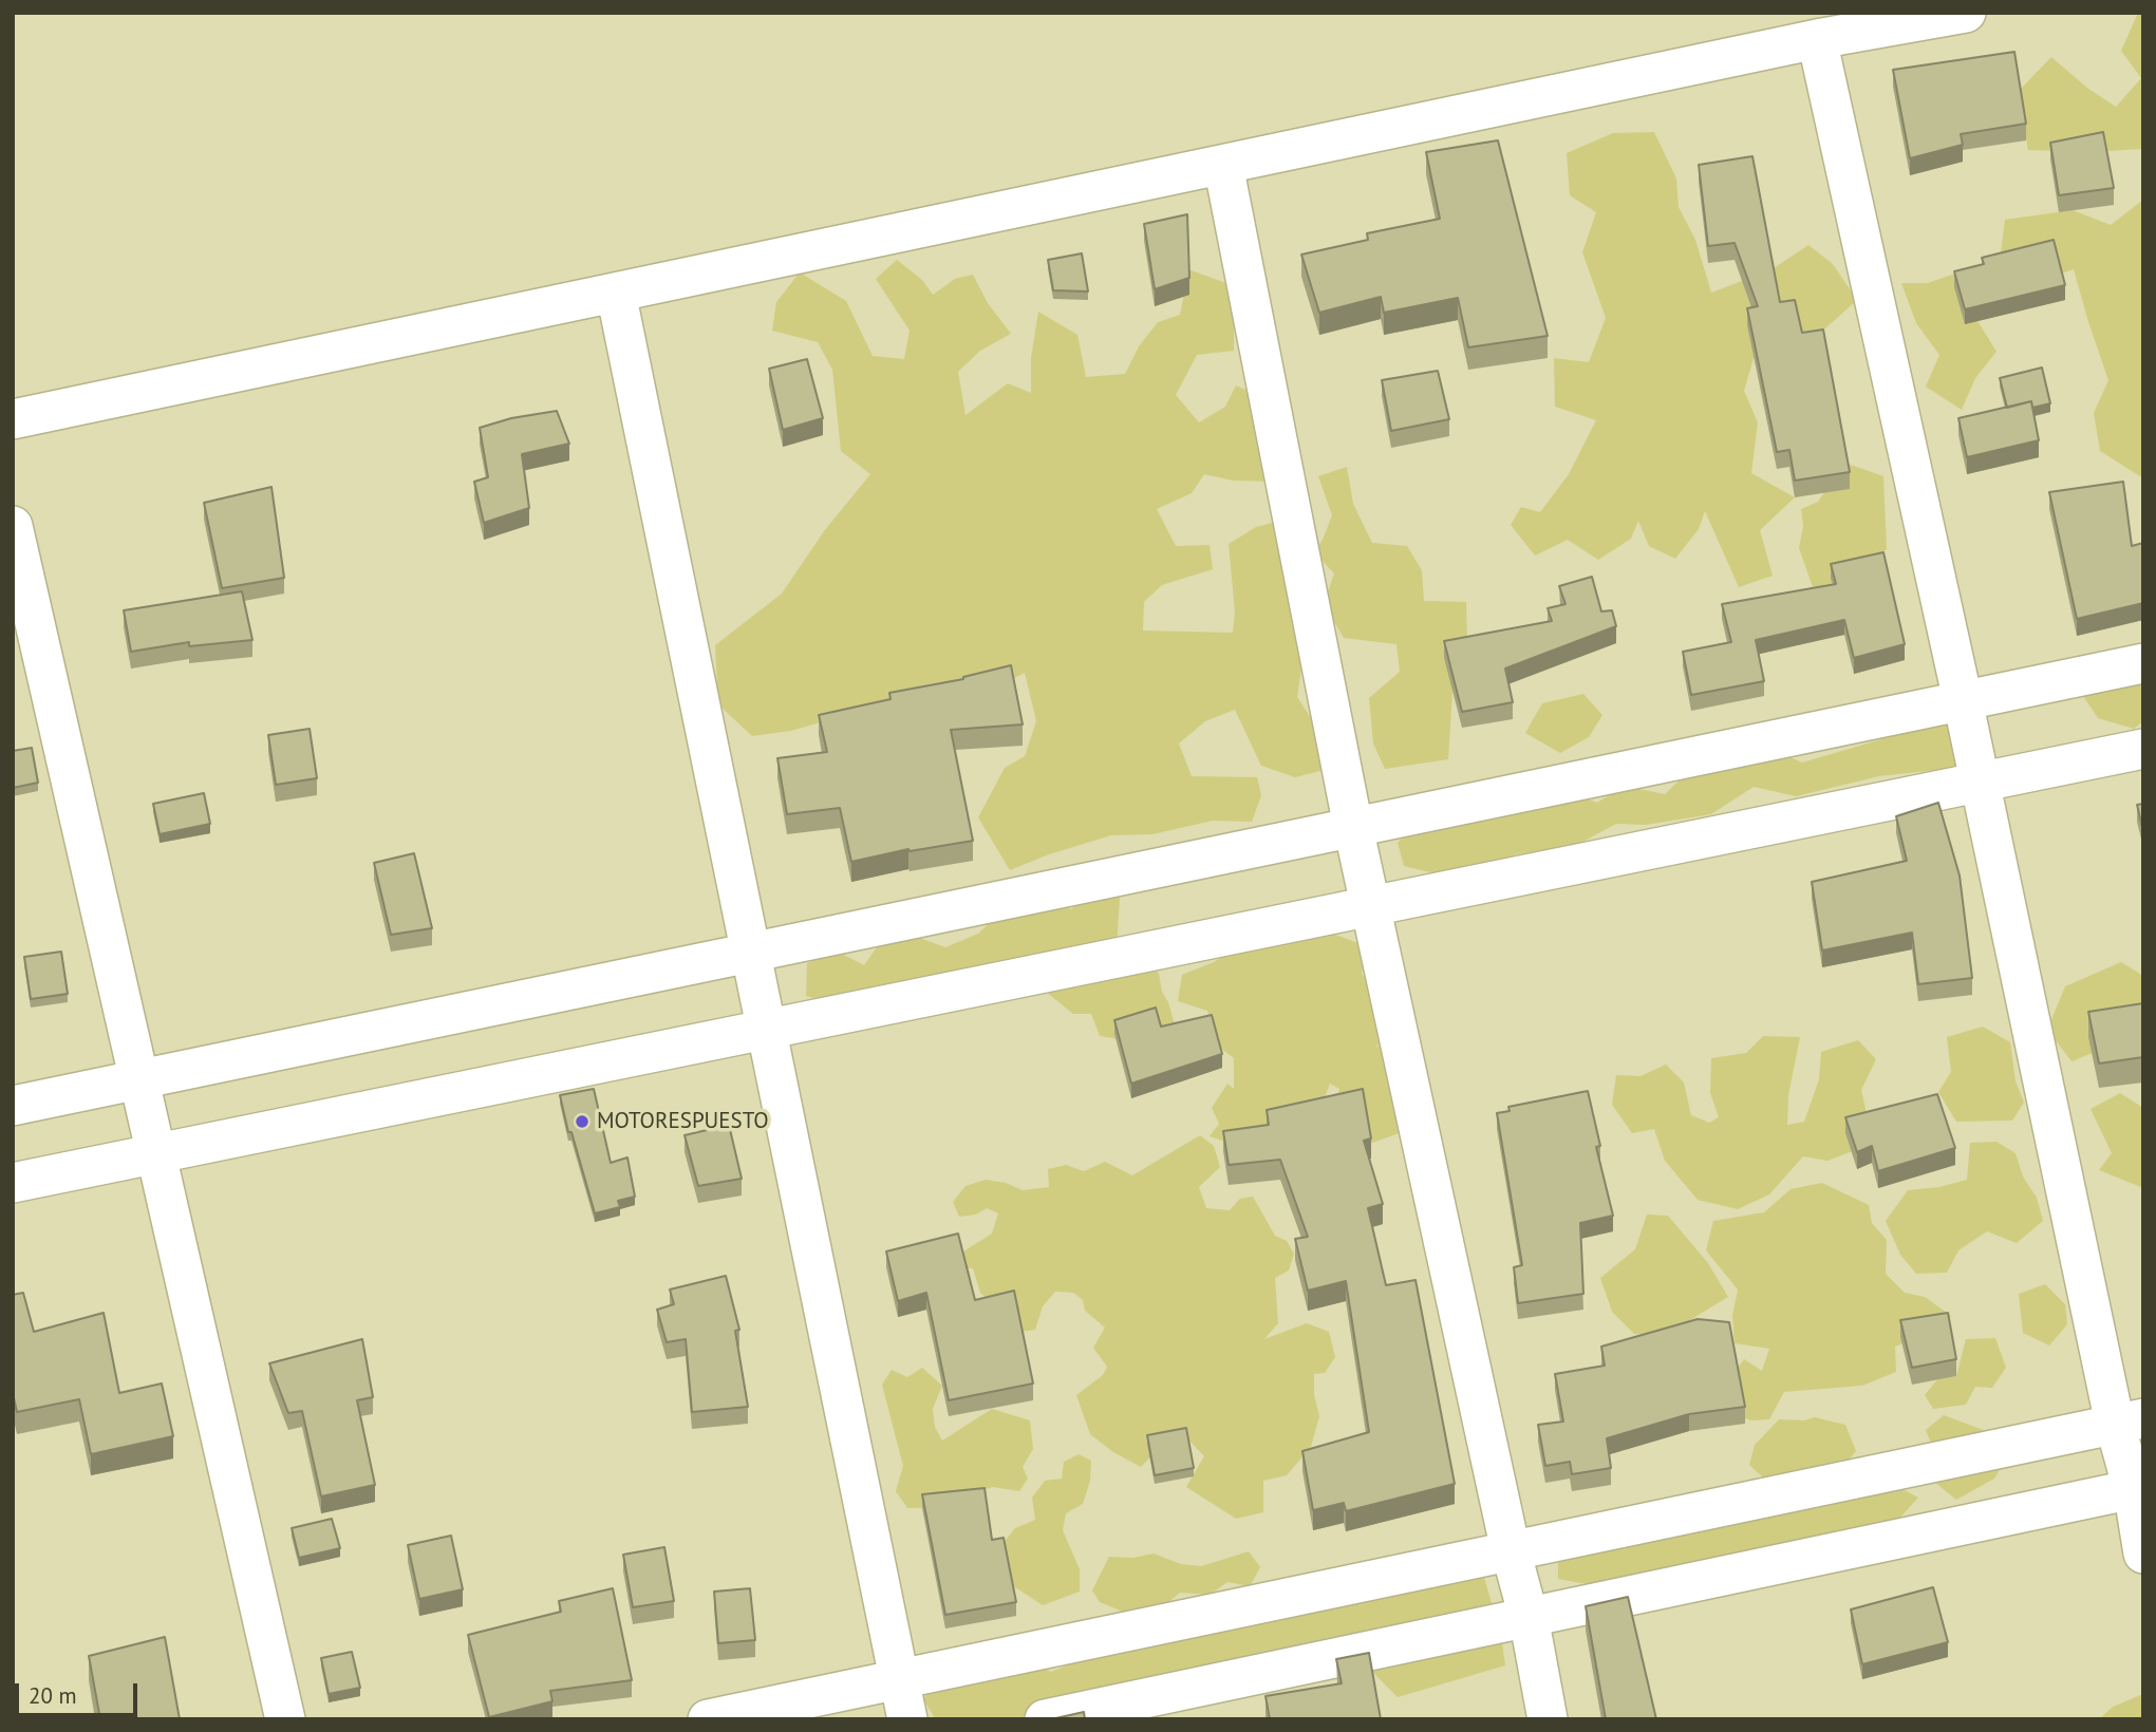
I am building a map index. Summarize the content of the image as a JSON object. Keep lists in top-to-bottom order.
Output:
{
  "places": ["MOTORESPUESTO"],
  "scale_bar": "20 m"
}
